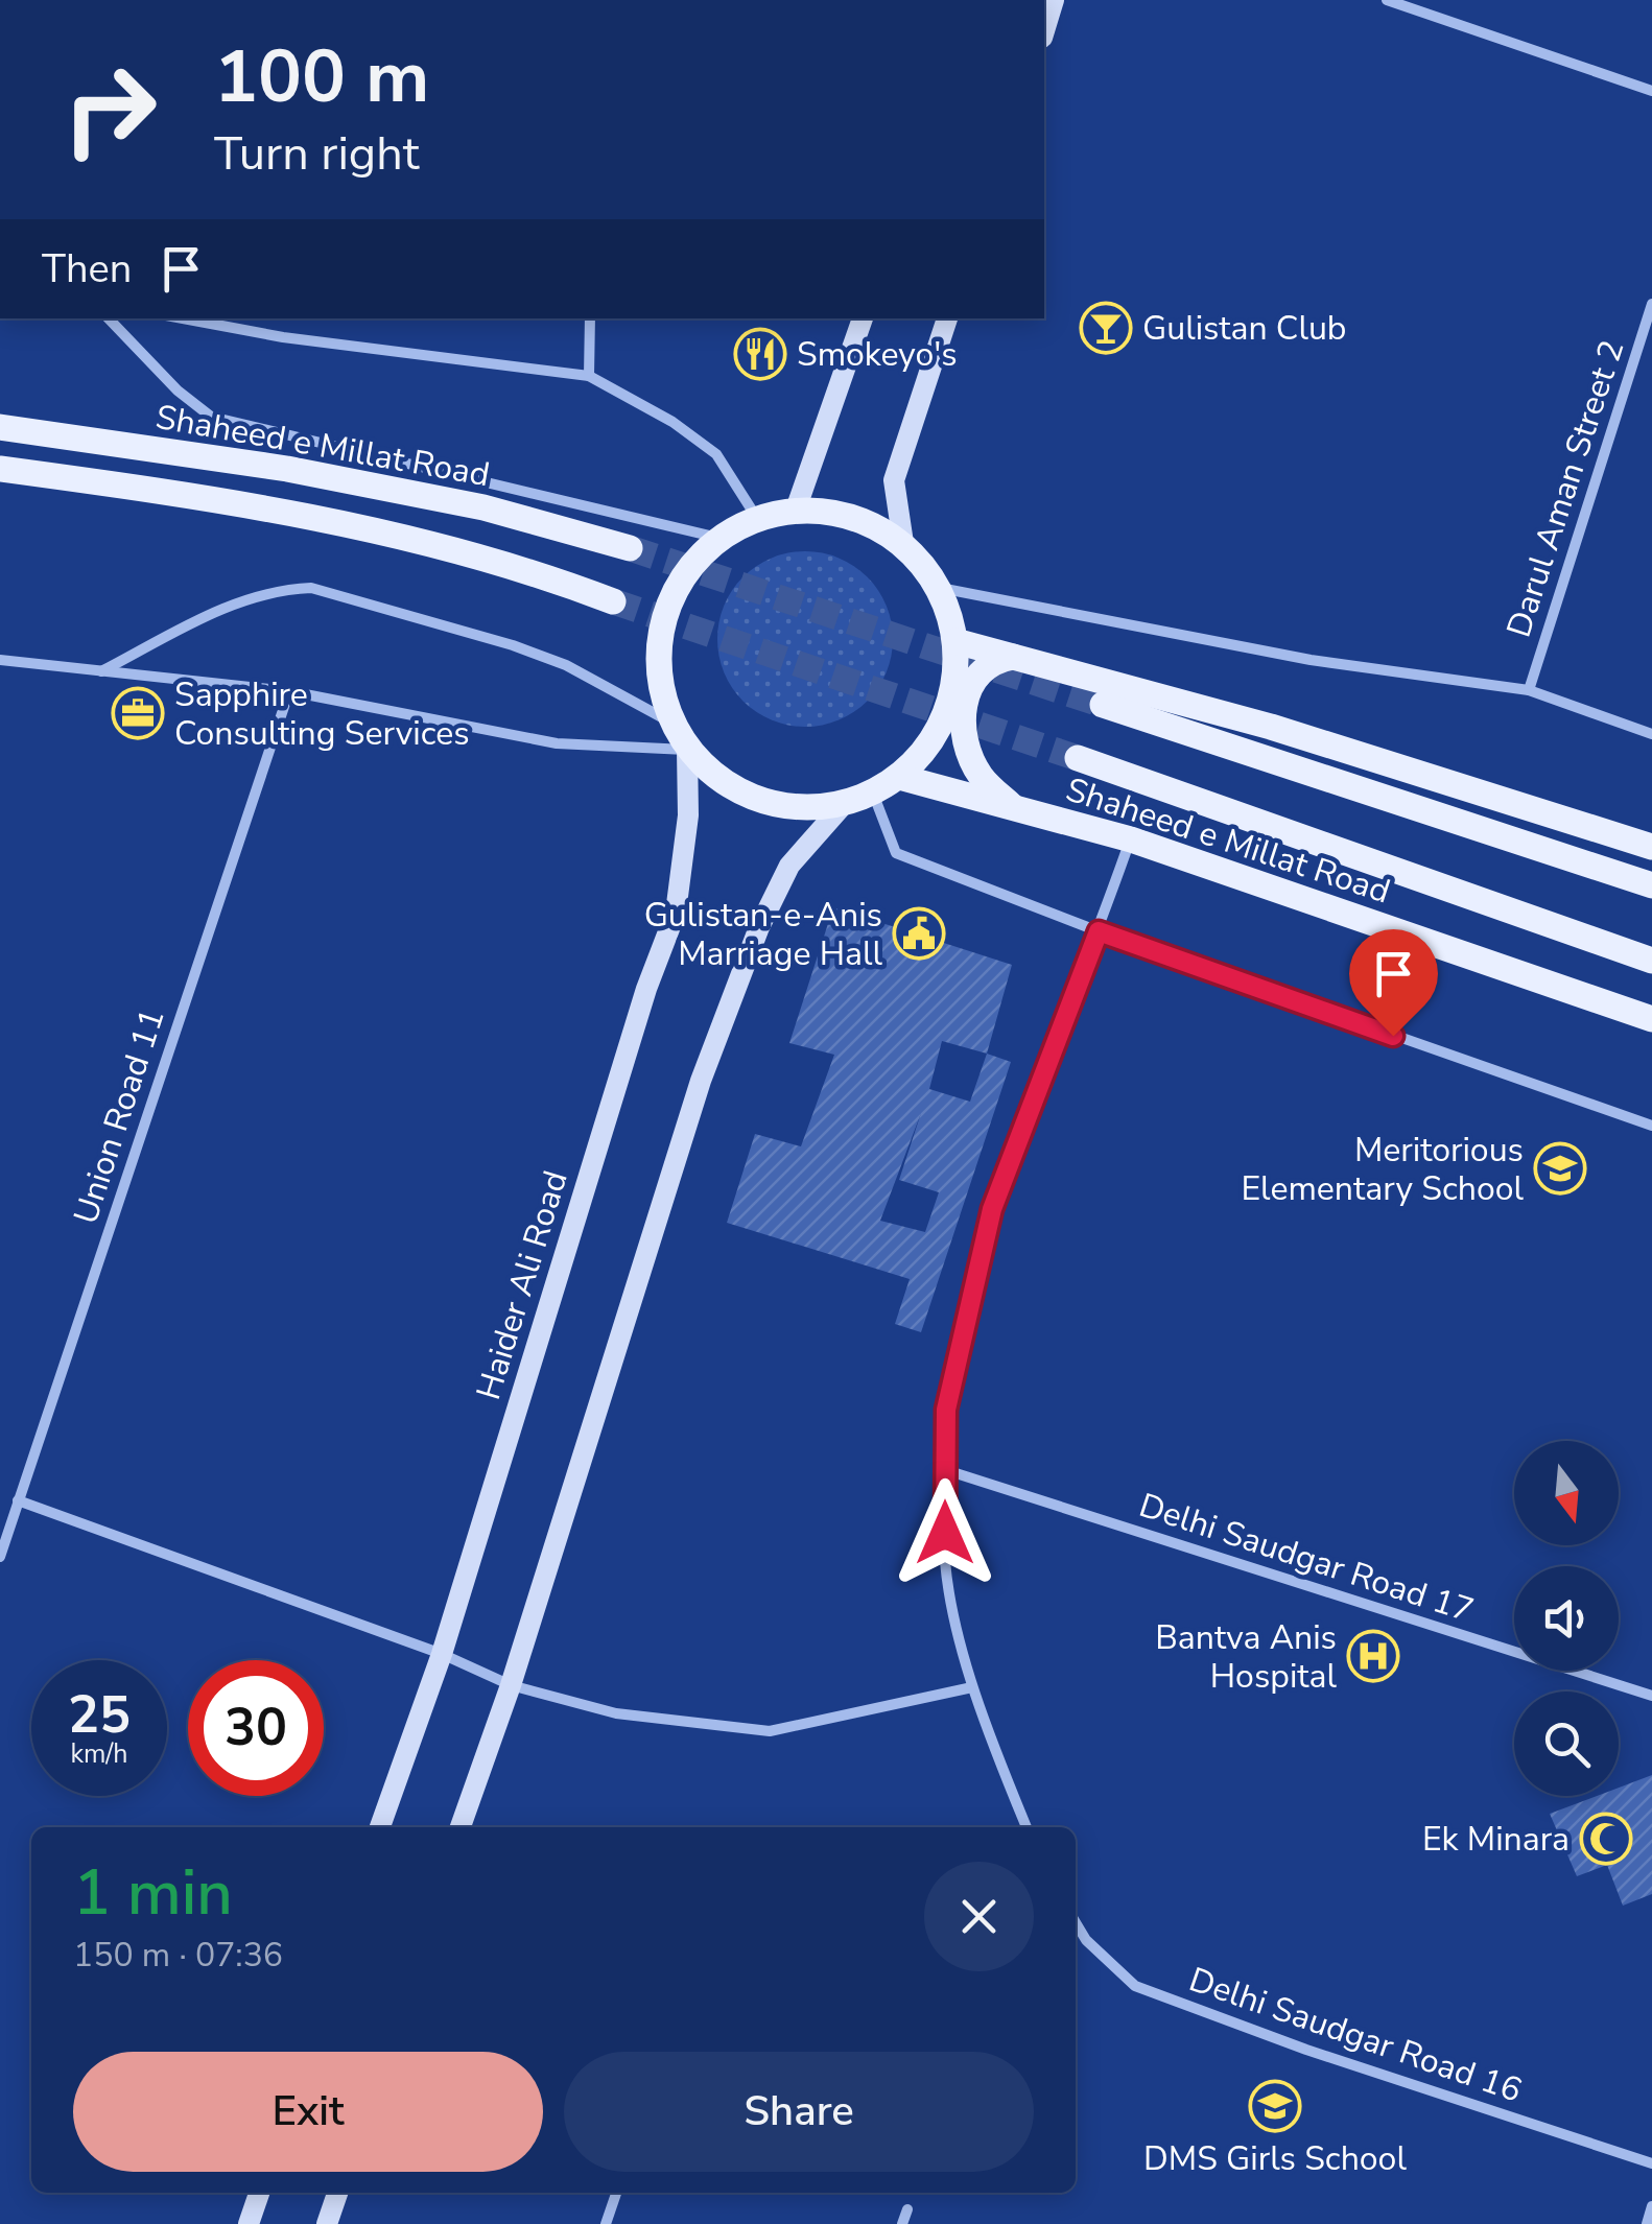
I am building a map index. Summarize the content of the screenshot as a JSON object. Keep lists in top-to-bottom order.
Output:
{
  "streets": {
    "main road": ["Shaheed e Millat Road", "Haider Ali Road"],
    "street": [
      "Darul Aman Street 2",
      "Union Road 11",
      "Delhi Saudgar Road 17",
      "Delhi Saudgar Road 16"
    ]
  },
  "crossings": [
    ["Shaheed e Millat Road", "Haider Ali Road"]
  ],
  "places": {
    "bar": ["Gulistan Club"],
    "restaurant": ["Smokeyo's"],
    "office": ["Sapphire Consulting Services"],
    "public building": ["Gulistan-e-Anis Marriage Hall"],
    "school or university": ["Meritorious Elementary School", "DMS Girls School"],
    "hospital": ["Bantva Anis Hospital"],
    "mosque": ["Ek Minara"]
  },
  "north": "bottom",
  "page": {
    "turn": ["100 m", "Turn right"],
    "then": "Then",
    "speed": "25 km/h",
    "limit": "30",
    "heading": ["1 min", "150 m · 07:36"],
    "buttons": ["Exit", "Share"]
  }
}
